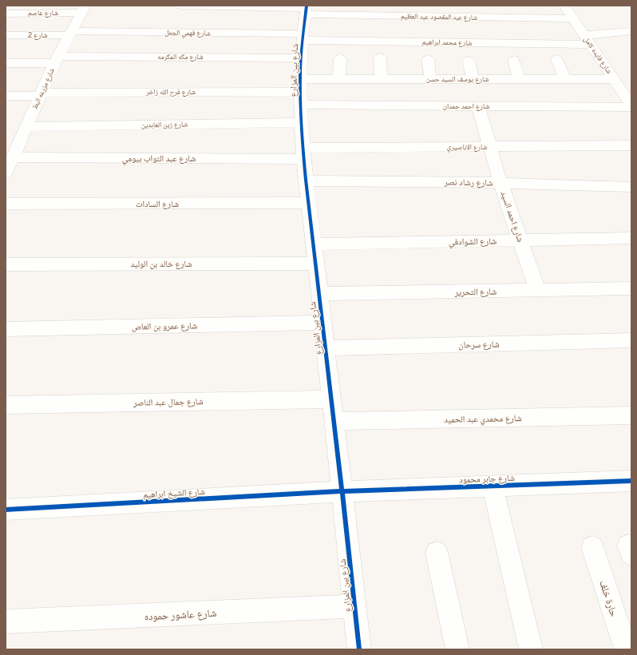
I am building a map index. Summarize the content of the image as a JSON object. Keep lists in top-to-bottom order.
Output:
{
  "streets": {
    "street": [
      "شارع عاصم",
      "شارع عبد المقصود عبد العظيم",
      "شارع فهمي الجمل",
      "شارع 2",
      "شارع محمد ابراهيم",
      "شارع فايده كامل",
      "شارع مكه المكرمه",
      "شارع بين المزارع",
      "شارع يوسف السيد حسن",
      "شارع مزرعه البط",
      "شارع فرج الله زاخر",
      "شارع احمد حمدان",
      "شارع زين العابدين",
      "شارع الاباصيري",
      "شارع عبد التواب بيومي",
      "شارع رشاد نصر",
      "شارع السادات",
      "شارع احمد السيد",
      "شارع الشوادفي",
      "شارع خالد بن الوليد",
      "شارع التحرير",
      "شارع عمرو بن العاص",
      "شارع سرحان",
      "شارع جمال عبد الناصر",
      "شارع محمدي عبد الحميد",
      "شارع جابر محمود",
      "شارع الشيخ ابراهيم",
      "حارة خلف",
      "شارع عاشور حموده"
    ]
  },
  "crossings": [
    ["شارع عاصم", "شارع مزرعه البط"],
    ["شارع عبد المقصود عبد العظيم", "شارع فايده كامل"],
    ["شارع عبد المقصود عبد العظيم", "شارع بين المزارع"],
    ["شارع فهمي الجمل", "شارع 2"],
    ["شارع فهمي الجمل", "شارع محمد ابراهيم"],
    ["شارع فهمي الجمل", "شارع بين المزارع"],
    ["شارع فهمي الجمل", "شارع مزرعه البط"],
    ["شارع 2", "شارع مزرعه البط"],
    ["شارع محمد ابراهيم", "شارع فايده كامل"],
    ["شارع محمد ابراهيم", "شارع بين المزارع"],
    ["شارع فايده كامل", "شارع يوسف السيد حسن"],
    ["شارع فايده كامل", "شارع احمد حمدان"],
    ["شارع مكه المكرمه", "شارع بين المزارع"],
    ["شارع مكه المكرمه", "شارع مزرعه البط"],
    ["شارع بين المزارع", "شارع يوسف السيد حسن"],
    ["شارع بين المزارع", "شارع فرج الله زاخر"],
    ["شارع بين المزارع", "شارع احمد حمدان"],
    ["شارع بين المزارع", "شارع زين العابدين"],
    ["شارع بين المزارع", "شارع الاباصيري"],
    ["شارع بين المزارع", "شارع عبد التواب بيومي"],
    ["شارع بين المزارع", "شارع رشاد نصر"],
    ["شارع بين المزارع", "شارع السادات"],
    ["شارع بين المزارع", "شارع الشوادفي"],
    ["شارع بين المزارع", "شارع خالد بن الوليد"],
    ["شارع بين المزارع", "شارع التحرير"],
    ["شارع بين المزارع", "شارع عمرو بن العاص"],
    ["شارع بين المزارع", "شارع سرحان"],
    ["شارع بين المزارع", "شارع جمال عبد الناصر"],
    ["شارع بين المزارع", "شارع محمدي عبد الحميد"],
    ["شارع بين المزارع", "شارع جابر محمود"],
    ["شارع بين المزارع", "شارع الشيخ ابراهيم"],
    ["شارع بين المزارع", "شارع عاشور حموده"],
    ["شارع يوسف السيد حسن", "شارع فرج الله زاخر"],
    ["شارع يوسف السيد حسن", "شارع احمد حمدان"],
    ["شارع مزرعه البط", "شارع فرج الله زاخر"],
    ["شارع مزرعه البط", "شارع زين العابدين"],
    ["شارع مزرعه البط", "شارع عبد التواب بيومي"],
    ["شارع فرج الله زاخر", "شارع احمد حمدان"],
    ["شارع احمد حمدان", "شارع احمد السيد"],
    ["شارع الاباصيري", "شارع عبد التواب بيومي"],
    ["شارع الاباصيري", "شارع احمد السيد"],
    ["شارع رشاد نصر", "شارع احمد السيد"],
    ["شارع احمد السيد", "شارع الشوادفي"],
    ["شارع احمد السيد", "شارع التحرير"],
    ["شارع جابر محمود", "شارع الشيخ ابراهيم"]
  ]
}
